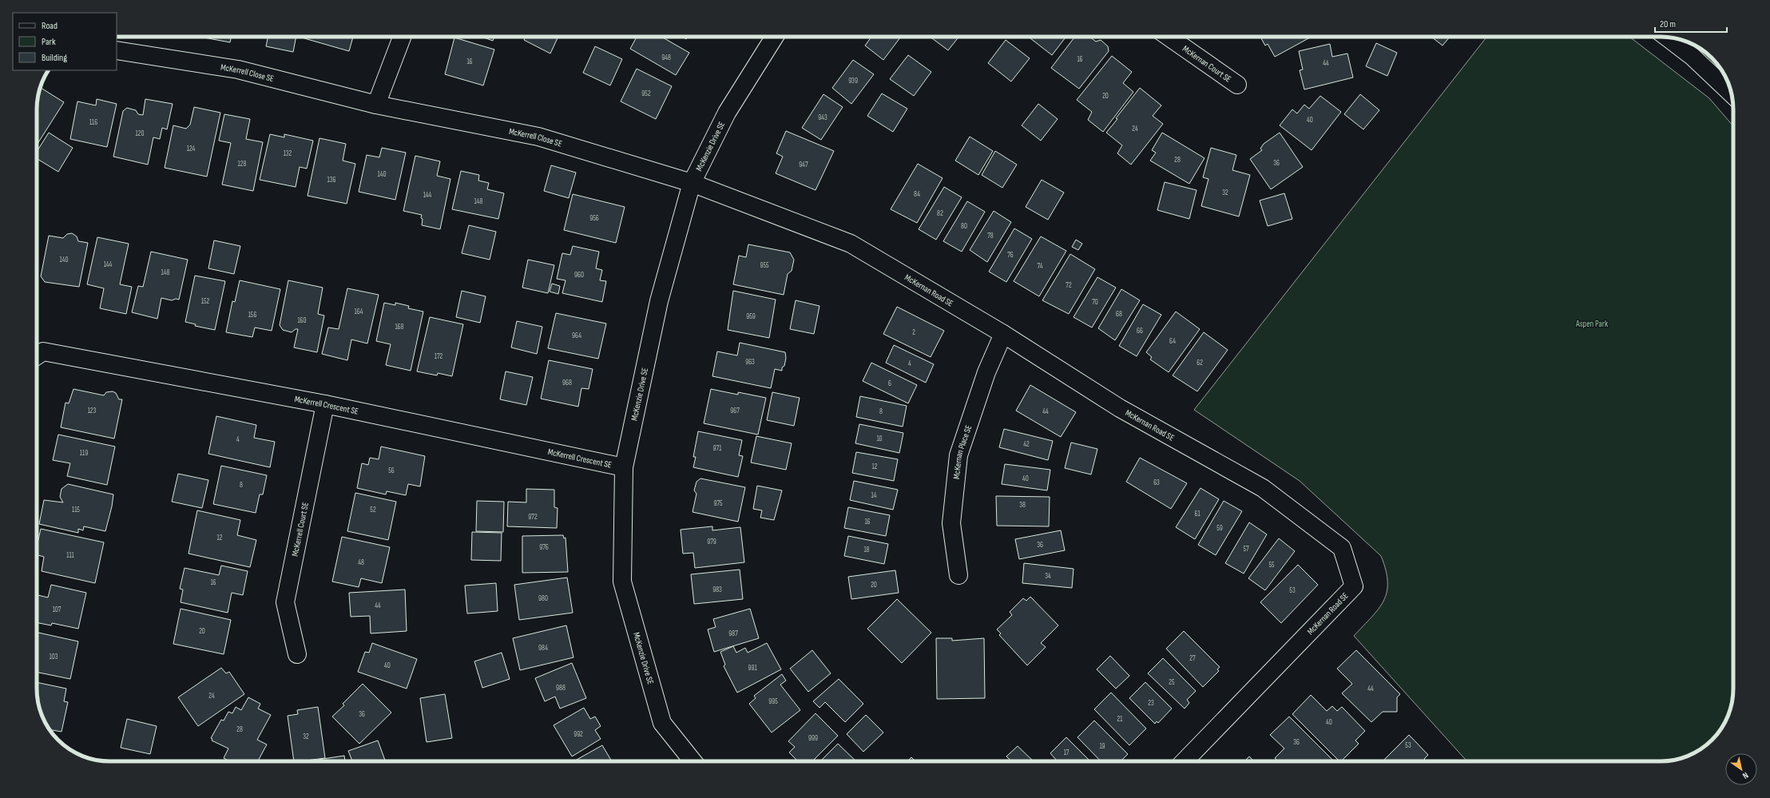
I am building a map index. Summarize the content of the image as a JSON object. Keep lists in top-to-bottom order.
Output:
{
  "streets": {
    "street": [
      "McKernan Court SE",
      "McKerrell Close SE",
      "McKenzie Drive SE",
      "McKernan Road SE",
      "McKerrell Crescent SE",
      "McKernan Place SE",
      "McKerrell Court SE"
    ]
  },
  "crossings": [
    ["McKerrell Close SE", "McKenzie Drive SE"],
    ["McKerrell Close SE", "McKernan Road SE"],
    ["McKenzie Drive SE", "McKernan Road SE"],
    ["McKenzie Drive SE", "McKerrell Crescent SE"],
    ["McKernan Road SE", "McKernan Place SE"],
    ["McKerrell Crescent SE", "McKerrell Court SE"]
  ],
  "parks": ["Aspen Park"],
  "house_numbers": [
    "948",
    "16",
    "16",
    "44",
    "939",
    "952",
    "20",
    "943",
    "40",
    "116",
    "24",
    "120",
    "124",
    "132",
    "28",
    "36",
    "128",
    "947",
    "140",
    "136",
    "32",
    "84",
    "144",
    "148",
    "82",
    "956",
    "80",
    "78",
    "76",
    "140",
    "144",
    "955",
    "74",
    "148",
    "960",
    "72",
    "152",
    "70",
    "164",
    "68",
    "156",
    "959",
    "160",
    "168",
    "66",
    "2",
    "964",
    "64",
    "172",
    "963",
    "62",
    "4",
    "968",
    "6",
    "123",
    "967",
    "8",
    "44",
    "10",
    "4",
    "42",
    "971",
    "119",
    "12",
    "56",
    "40",
    "63",
    "8",
    "14",
    "975",
    "38",
    "115",
    "52",
    "61",
    "972",
    "16",
    "59",
    "12",
    "979",
    "36",
    "976",
    "57",
    "18",
    "111",
    "48",
    "55",
    "34",
    "16",
    "20",
    "983",
    "53",
    "980",
    "44",
    "107",
    "20",
    "987",
    "984",
    "103",
    "27",
    "40",
    "991",
    "25",
    "988",
    "44",
    "24",
    "995",
    "23",
    "36",
    "21",
    "40",
    "28",
    "992",
    "32",
    "999",
    "36",
    "53",
    "19",
    "17"
  ],
  "legend": ["Road", "Park", "Building"],
  "scale_bar": "20 m",
  "north": "bottom right"
}
